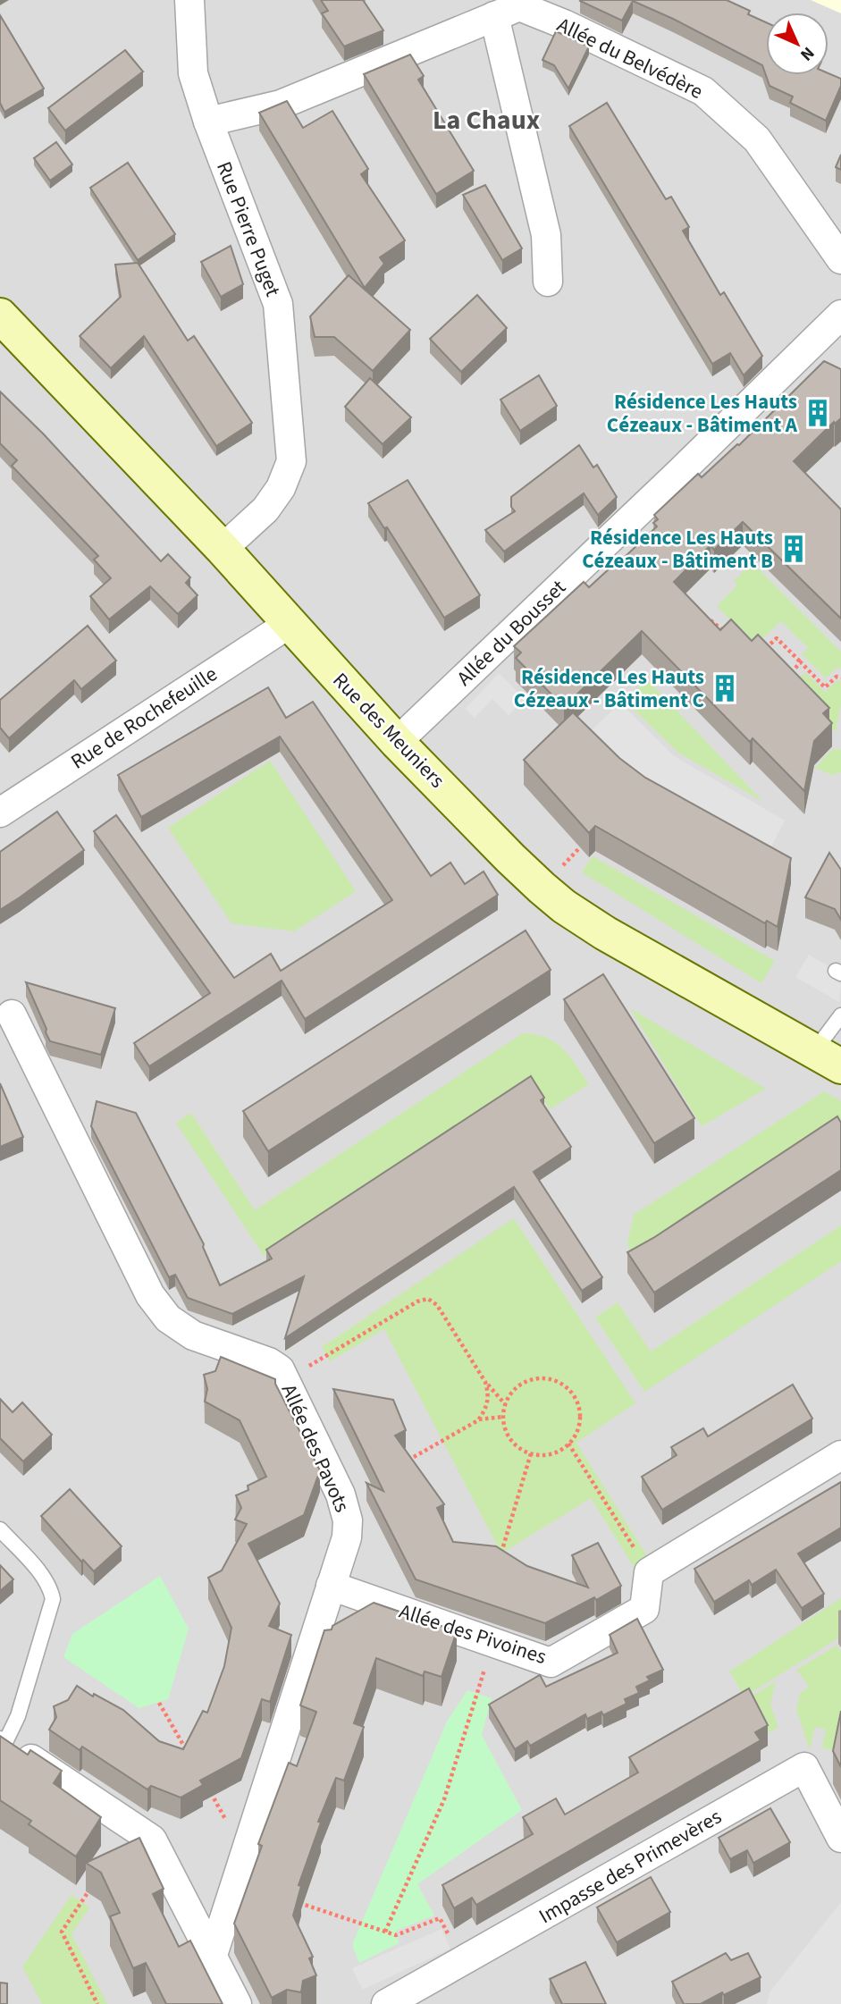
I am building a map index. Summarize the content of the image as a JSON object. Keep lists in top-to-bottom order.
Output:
{
  "streets": {
    "main road": ["Rue des Meuniers"],
    "street": [
      "Allée du Belvédère",
      "Rue Pierre Puget",
      "Allée du Bousset",
      "Rue de Rochefeuille",
      "Allée des Pavots",
      "Allée des Pivoines",
      "Impasse des Primevères"
    ]
  },
  "crossings": [
    ["Rue Pierre Puget", "Rue des Meuniers"],
    ["Allée du Bousset", "Rue des Meuniers"],
    ["Rue de Rochefeuille", "Rue des Meuniers"],
    ["Allée des Pavots", "Allée des Pivoines"]
  ],
  "districts": ["La Chaux"],
  "places": {
    "building": ["Résidence Les Hauts Cézeaux - Bâtiment A", "Résidence Les Hauts Cézeaux - Bâtiment B", "Résidence Les Hauts Cézeaux - Bâtiment C"]
  },
  "north": "bottom right"
}
